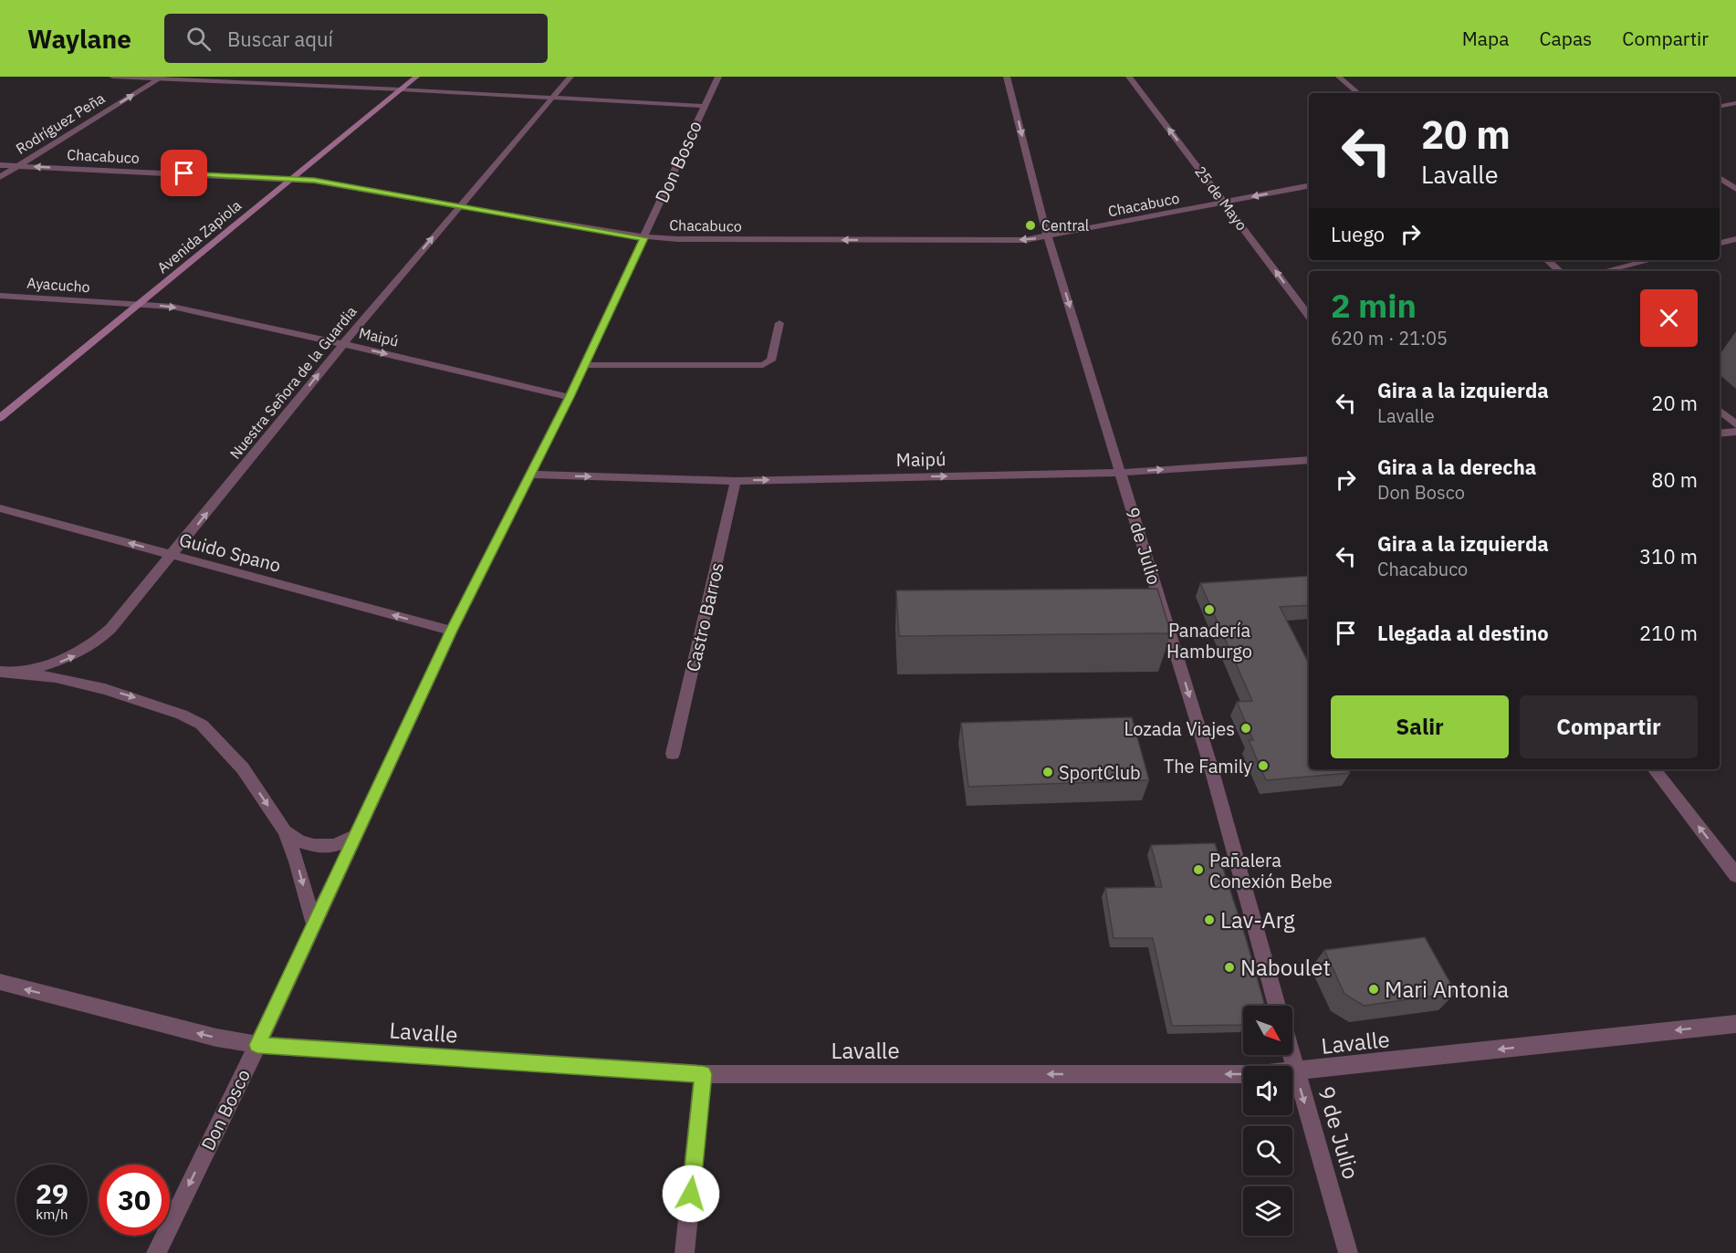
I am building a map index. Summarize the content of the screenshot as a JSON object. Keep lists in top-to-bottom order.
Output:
{
  "streets": {
    "main road": ["Avenida Zapiola"],
    "street": [
      "Rodríguez Peña",
      "Chacabuco",
      "Don Bosco",
      "25 de Mayo",
      "Ayacucho",
      "Maipú",
      "Nuestra Señora de la Guardia",
      "9 de Julio",
      "Guido Spano",
      "Castro Barros",
      "Lavalle"
    ]
  },
  "crossings": [
    ["Rodríguez Peña", "Chacabuco"],
    ["Chacabuco", "Don Bosco"],
    ["Chacabuco", "25 de Mayo"],
    ["Chacabuco", "Avenida Zapiola"],
    ["Chacabuco", "Nuestra Señora de la Guardia"],
    ["Chacabuco", "9 de Julio"],
    ["Don Bosco", "Maipú"],
    ["Don Bosco", "Guido Spano"],
    ["Don Bosco", "Lavalle"],
    ["Avenida Zapiola", "Maipú"],
    ["Ayacucho", "Maipú"],
    ["Maipú", "Nuestra Señora de la Guardia"],
    ["Maipú", "9 de Julio"],
    ["Maipú", "Castro Barros"],
    ["Nuestra Señora de la Guardia", "Guido Spano"],
    ["9 de Julio", "Lavalle"]
  ],
  "one_way": [
    "Rodríguez Peña",
    "Chacabuco",
    "25 de Mayo",
    "Maipú",
    "Nuestra Señora de la Guardia",
    "9 de Julio",
    "Guido Spano",
    "Lavalle"
  ],
  "places": [
    "Central",
    "Panadería Hamburgo",
    "Lozada Viajes",
    "The Family",
    "SportClub",
    "Pañalera Conexión Bebe",
    "Lav-Arg",
    "Naboulet",
    "Mari Antonia"
  ],
  "north": "bottom right",
  "page": {
    "header": "Waylane",
    "search": "Buscar aquí",
    "nav": ["Mapa", "Capas", "Compartir"],
    "turn": ["20 m", "Lavalle"],
    "then": "Luego",
    "heading": ["2 min", "620 m · 21:05"],
    "list": [
      {
        "name": "Gira a la izquierda",
        "note": "Lavalle",
        "value": "20 m"
      },
      {
        "name": "Gira a la derecha",
        "note": "Don Bosco",
        "value": "80 m"
      },
      {
        "name": "Gira a la izquierda",
        "note": "Chacabuco",
        "value": "310 m"
      },
      {
        "name": "Llegada al destino",
        "value": "210 m"
      }
    ],
    "buttons": ["Salir", "Compartir"],
    "speed": "29 km/h",
    "limit": "30"
  }
}
